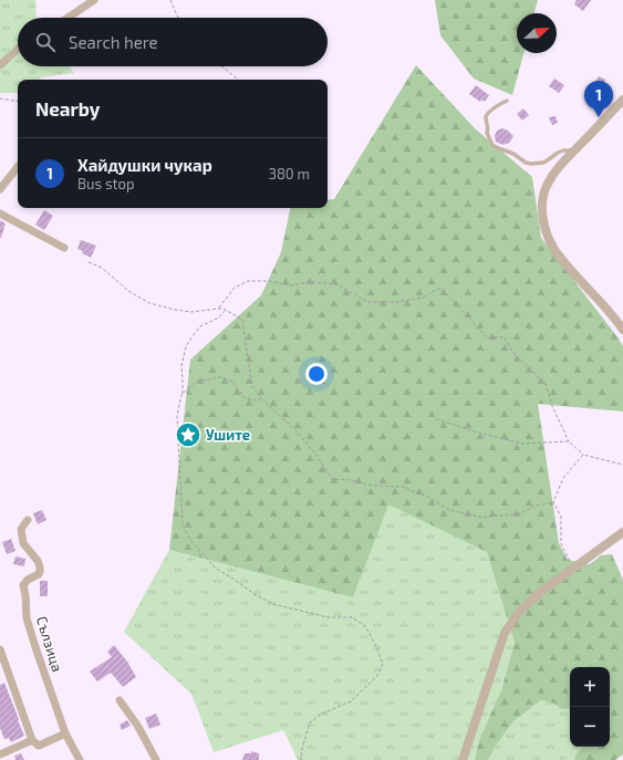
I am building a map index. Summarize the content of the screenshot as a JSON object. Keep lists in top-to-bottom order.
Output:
{
  "streets": {
    "street": ["Сълзица"]
  },
  "places": {
    "place": ["Ушите"]
  },
  "north": "top right",
  "page": {
    "search": "Search here",
    "heading": "Nearby",
    "pins": "1",
    "list": [
      {
        "mark": "1",
        "name": "Хайдушки чукар",
        "note": "Bus stop",
        "value": "380 m"
      }
    ],
    "map_buttons": ["+", "−"]
  }
}
